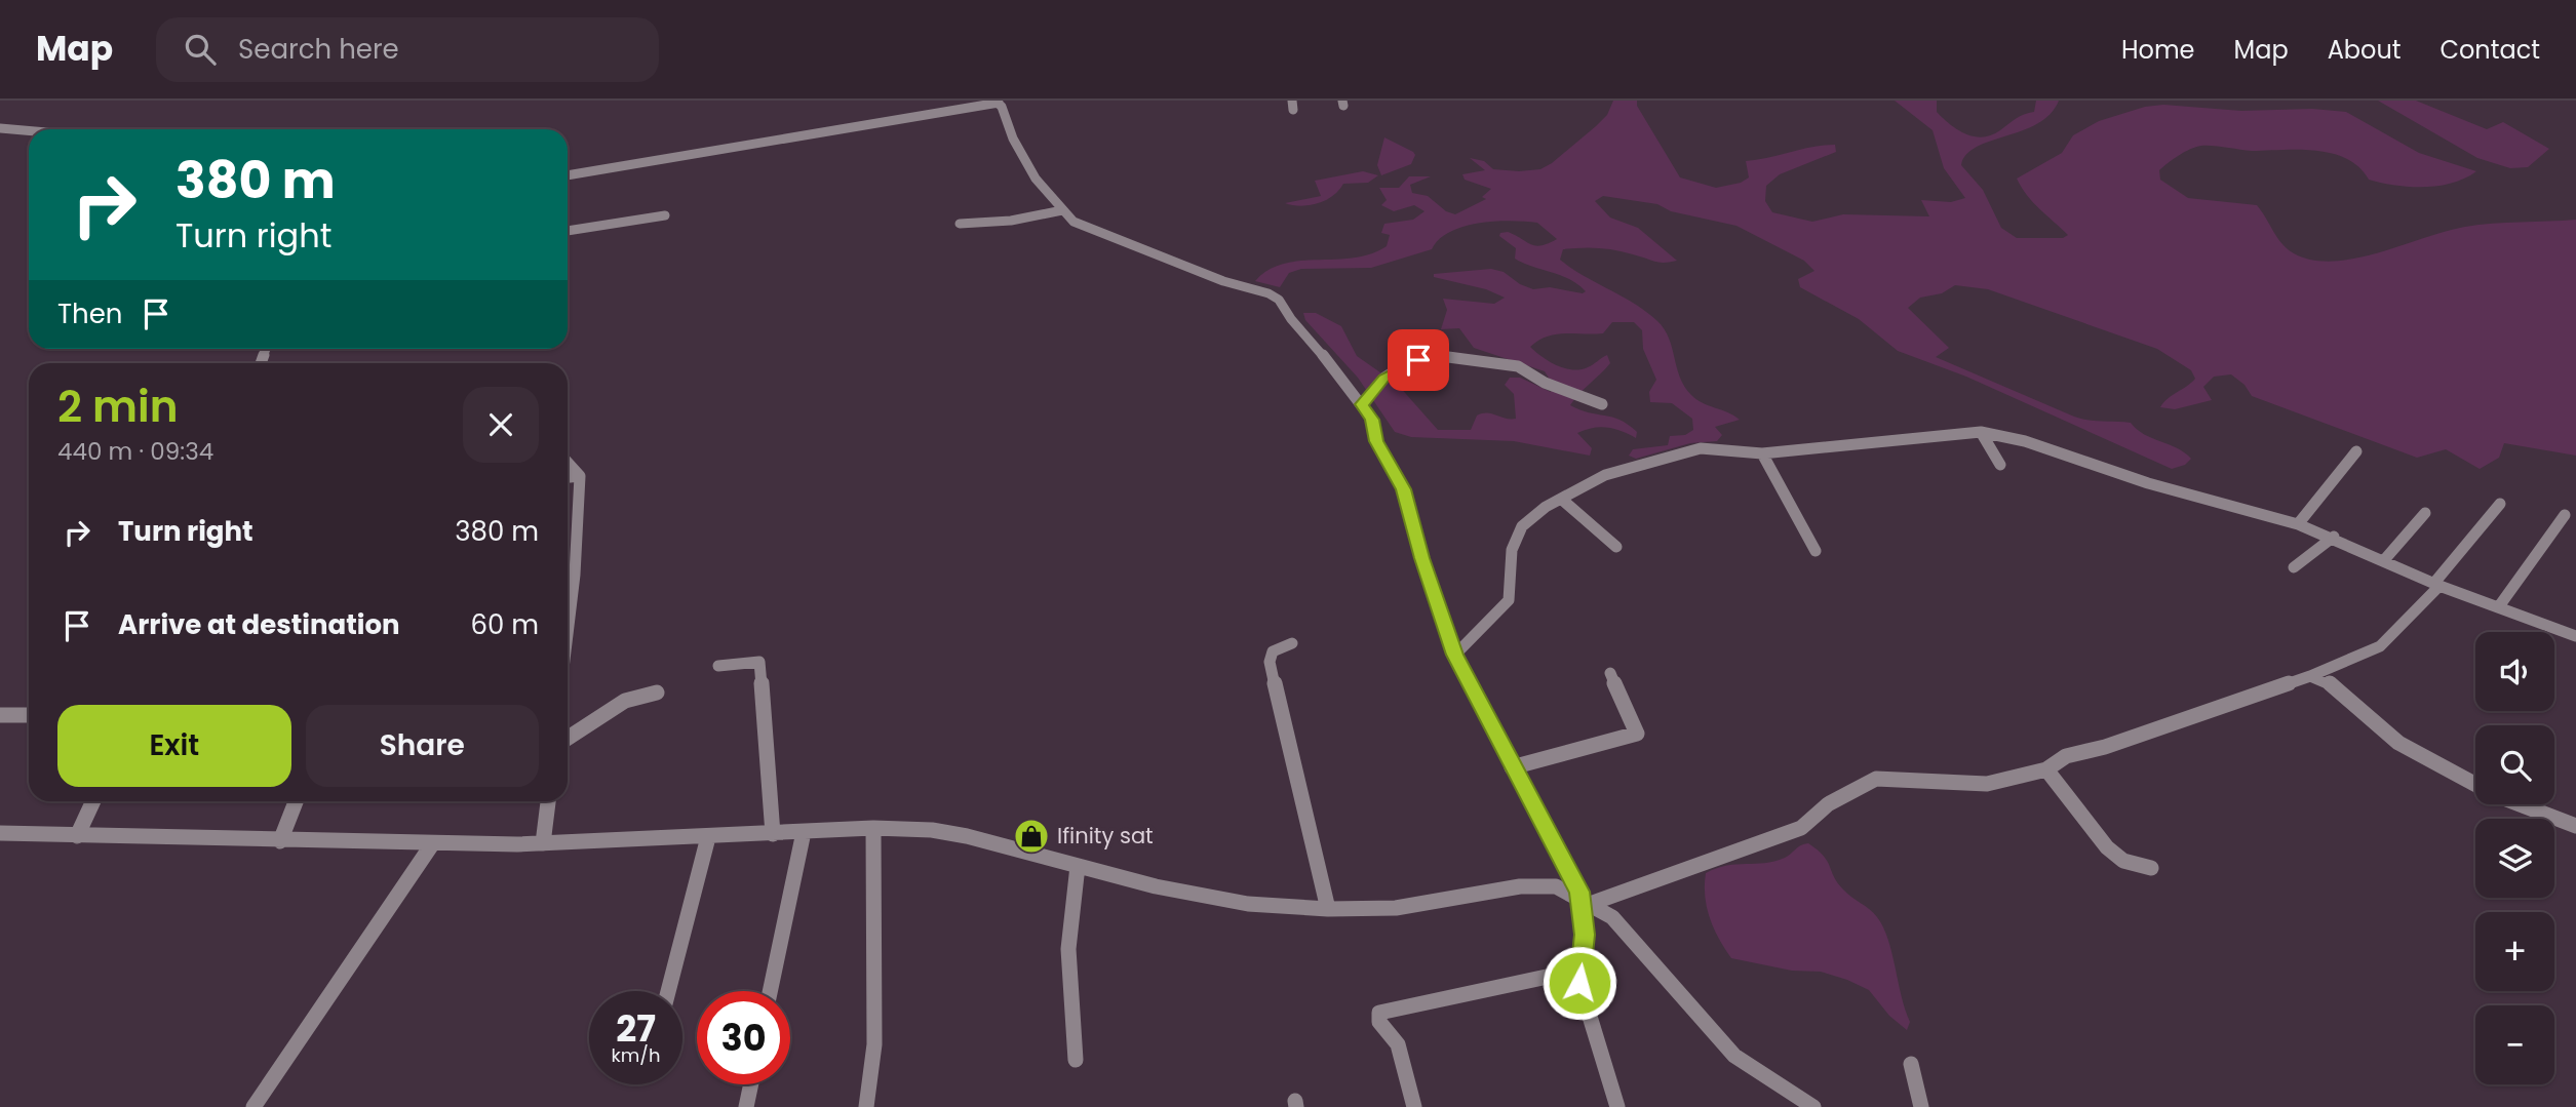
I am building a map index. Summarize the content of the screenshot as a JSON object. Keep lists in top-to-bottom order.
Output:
{
  "places": {
    "shop": ["Ifinity sat"]
  },
  "page": {
    "header": "Map",
    "search": "Search here",
    "nav": [
      "Home",
      "Map",
      "About",
      "Contact"
    ],
    "turn": ["380 m", "Turn right"],
    "then": "Then",
    "heading": ["2 min", "440 m · 09:34"],
    "list": [
      {
        "name": "Turn right",
        "value": "380 m"
      },
      {
        "name": "Arrive at destination",
        "value": "60 m"
      }
    ],
    "map_buttons": ["+", "−"],
    "buttons": ["Exit", "Share"],
    "speed": "27 km/h",
    "limit": "30"
  }
}
